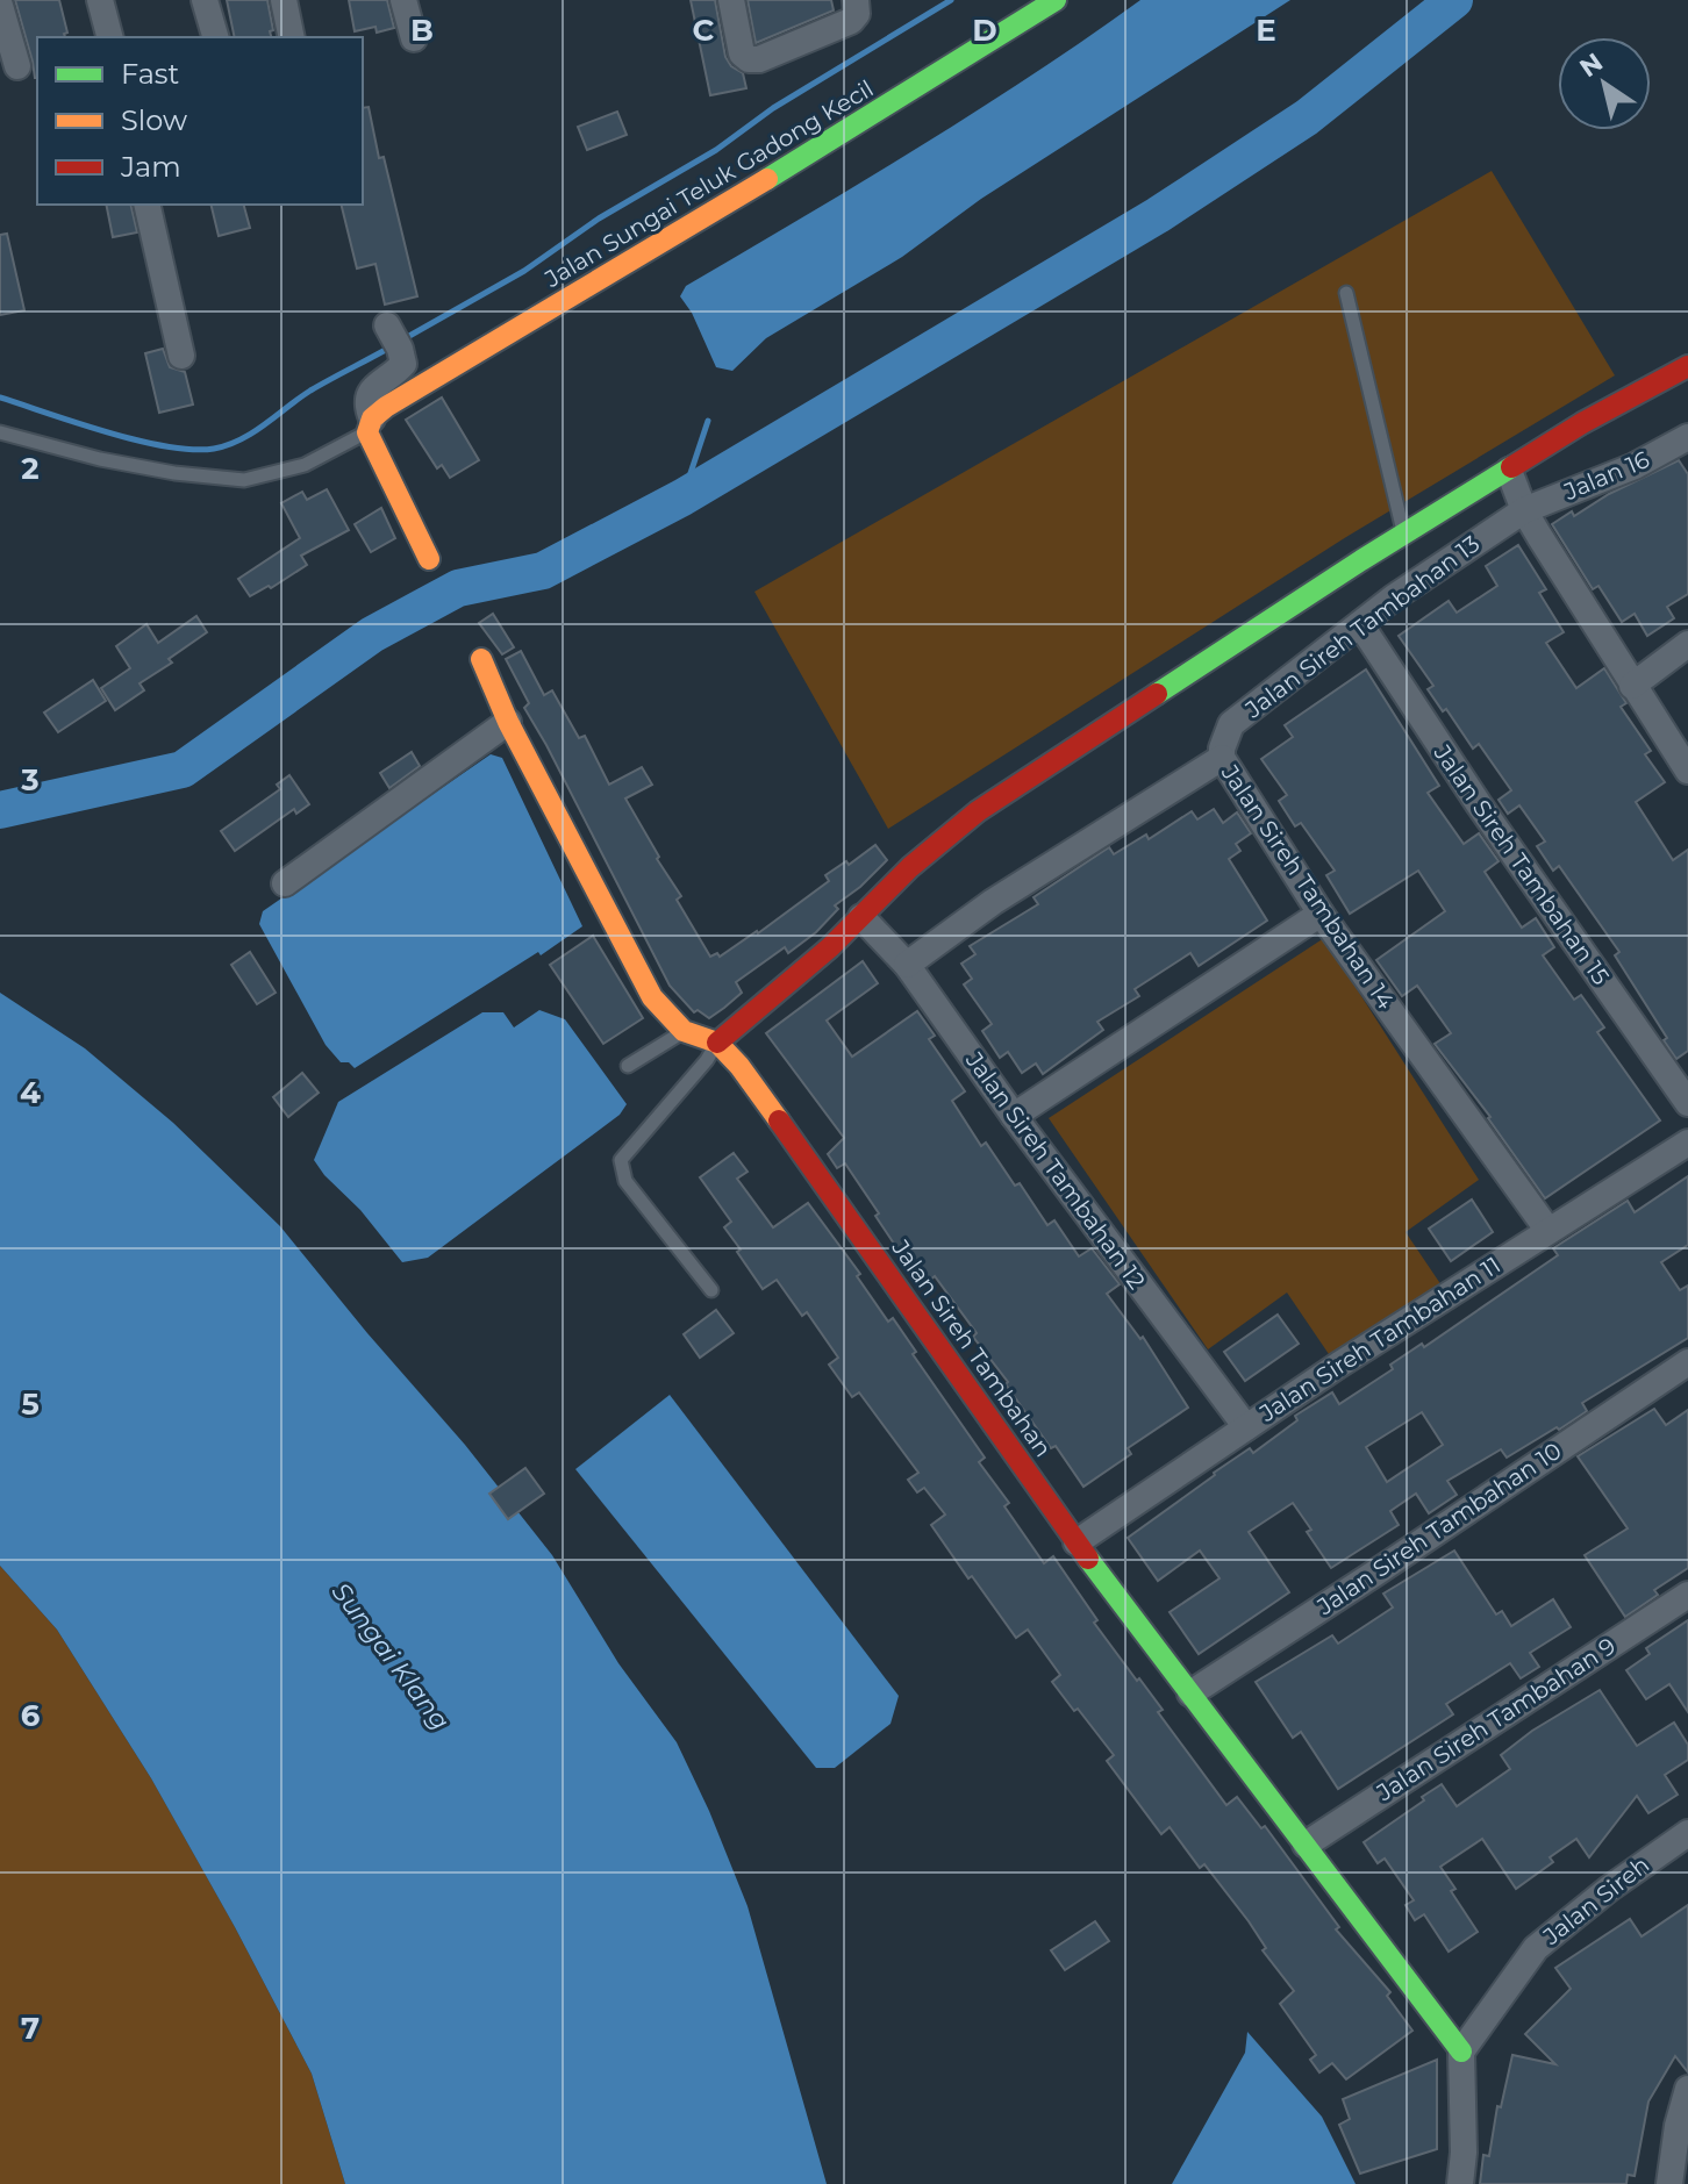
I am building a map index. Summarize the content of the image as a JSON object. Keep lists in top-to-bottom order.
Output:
{
  "streets": {
    "street": [
      "Jalan Sungai Teluk Gadong Kecil",
      "Jalan 16",
      "Jalan Sireh Tambahan 13",
      "Jalan Sireh Tambahan 15",
      "Jalan Sireh Tambahan 14",
      "Jalan Sireh Tambahan 12",
      "Jalan Sireh Tambahan 11",
      "Jalan Sireh Tambahan",
      "Jalan Sireh Tambahan 10",
      "Jalan Sireh Tambahan 9",
      "Jalan Sireh"
    ]
  },
  "crossings": [
    ["Jalan 16", "Jalan Sireh Tambahan 13"],
    ["Jalan Sireh Tambahan 13", "Jalan Sireh Tambahan 15"],
    ["Jalan Sireh Tambahan 13", "Jalan Sireh Tambahan 14"],
    ["Jalan Sireh Tambahan 14", "Jalan Sireh Tambahan 12"],
    ["Jalan Sireh Tambahan 14", "Jalan Sireh Tambahan 11"],
    ["Jalan Sireh Tambahan 12", "Jalan Sireh Tambahan 11"],
    ["Jalan Sireh Tambahan 11", "Jalan Sireh Tambahan"],
    ["Jalan Sireh Tambahan", "Jalan Sireh Tambahan 10"],
    ["Jalan Sireh Tambahan", "Jalan Sireh Tambahan 9"],
    ["Jalan Sireh Tambahan", "Jalan Sireh"]
  ],
  "water": ["Sungai Klang"],
  "legend": ["Fast", "Slow", "Jam"],
  "north": "top left",
  "grid": {
    "columns": [
      "B",
      "C",
      "D",
      "E"
    ],
    "rows": [
      "2",
      "3",
      "4",
      "5",
      "6",
      "7"
    ]
  }
}
